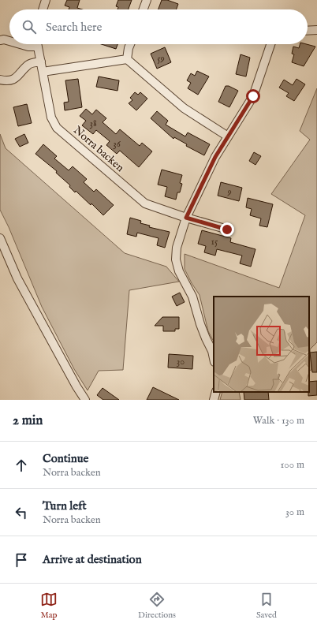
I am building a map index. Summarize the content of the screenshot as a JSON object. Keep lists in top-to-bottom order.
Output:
{
  "streets": {
    "street": ["Norra backen"]
  },
  "house_numbers": [
    "59",
    "38",
    "36",
    "9",
    "15",
    "30"
  ],
  "page": {
    "search": "Search here",
    "heading": ["2 min", "Walk · 130 m"],
    "list": [
      ["Continue", "Norra backen", "100 m"],
      ["Turn left", "Norra backen", "30 m"],
      "Arrive at destination"
    ],
    "nav": ["Map", "Directions", "Saved"]
  }
}
